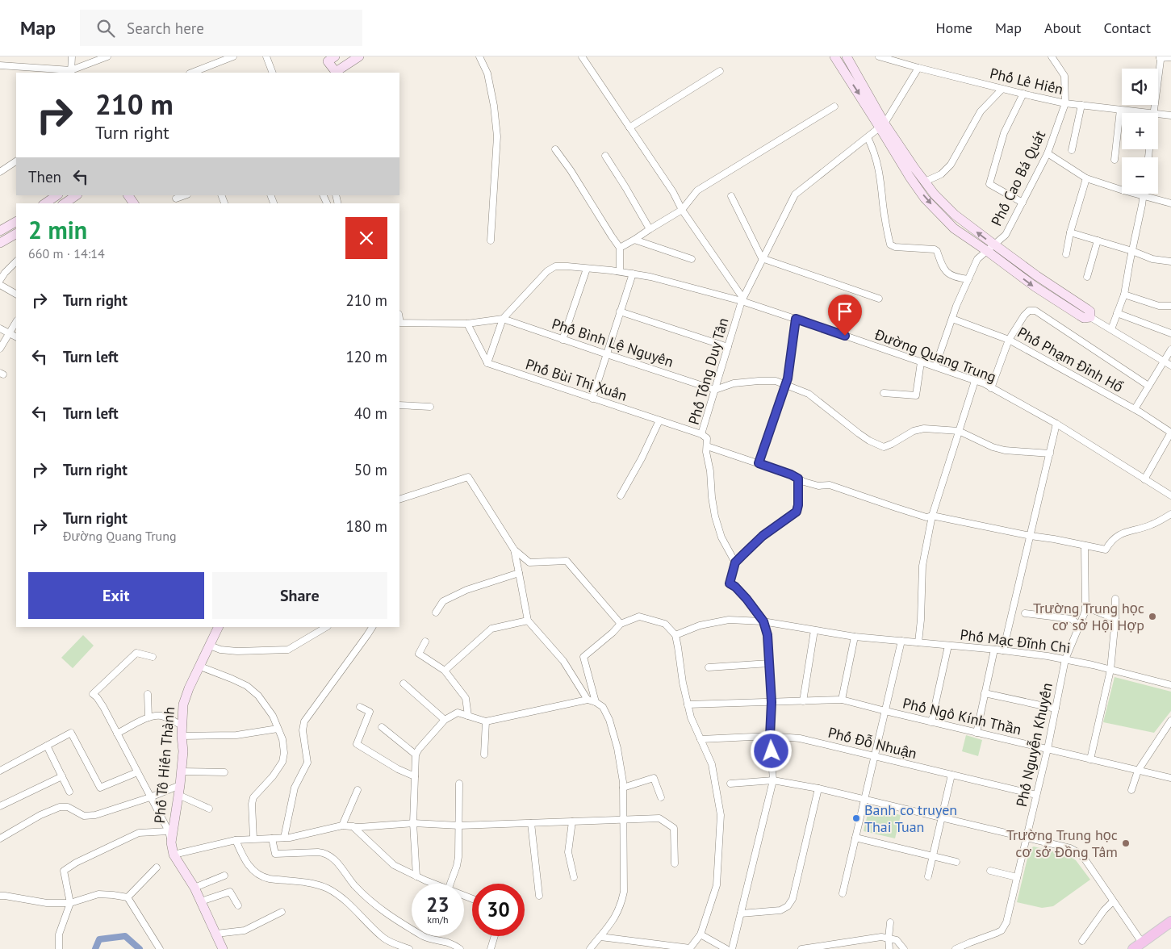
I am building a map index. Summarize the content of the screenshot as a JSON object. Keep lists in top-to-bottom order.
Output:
{
  "streets": {
    "street": [
      "Phố Lê Hiến",
      "Phố Cao Bá Quát",
      "Phố Bình Lệ Nguyên",
      "Đường Quang Trung",
      "Phố Phạm Đỉnh Hổ",
      "Phố Tống Duy Tân",
      "Phố Bùi Thị Xuân",
      "Phố Mạc Đĩnh Chi",
      "Phố Ngô Kính Thần",
      "Phố Đỗ Nhuận",
      "Phố Nguyễn Khuyến",
      "Phố Tô Hiến Thành"
    ]
  },
  "crossings": [
    ["Phố Lê Hiến", "Phố Cao Bá Quát"],
    ["Phố Cao Bá Quát", "Đường Quang Trung"],
    ["Phố Cao Bá Quát", "Phố Phạm Đỉnh Hổ"],
    ["Phố Bình Lệ Nguyên", "Đường Quang Trung"],
    ["Phố Bình Lệ Nguyên", "Phố Tống Duy Tân"],
    ["Đường Quang Trung", "Phố Tống Duy Tân"],
    ["Phố Tống Duy Tân", "Phố Bùi Thị Xuân"],
    ["Phố Mạc Đĩnh Chi", "Phố Nguyễn Khuyến"],
    ["Phố Ngô Kính Thần", "Phố Nguyễn Khuyến"],
    ["Phố Đỗ Nhuận", "Phố Nguyễn Khuyến"]
  ],
  "places": ["Trường Trung học cơ sở Hội Hợp", "Banh co truyen Thai Tuan", "Trường Trung học cơ sở Đồng Tâm"],
  "page": {
    "header": "Map",
    "search": "Search here",
    "nav": [
      "Home",
      "Map",
      "About",
      "Contact"
    ],
    "map_buttons": ["+", "−"],
    "turn": ["210 m", "Turn right"],
    "then": "Then",
    "heading": ["2 min", "660 m · 14:14"],
    "list": [
      {
        "name": "Turn right",
        "value": "210 m"
      },
      {
        "name": "Turn left",
        "value": "120 m"
      },
      {
        "name": "Turn left",
        "value": "40 m"
      },
      {
        "name": "Turn right",
        "value": "50 m"
      },
      {
        "name": "Turn right",
        "note": "Đường Quang Trung",
        "value": "180 m"
      }
    ],
    "buttons": ["Exit", "Share"],
    "speed": "23 km/h",
    "limit": "30"
  }
}
